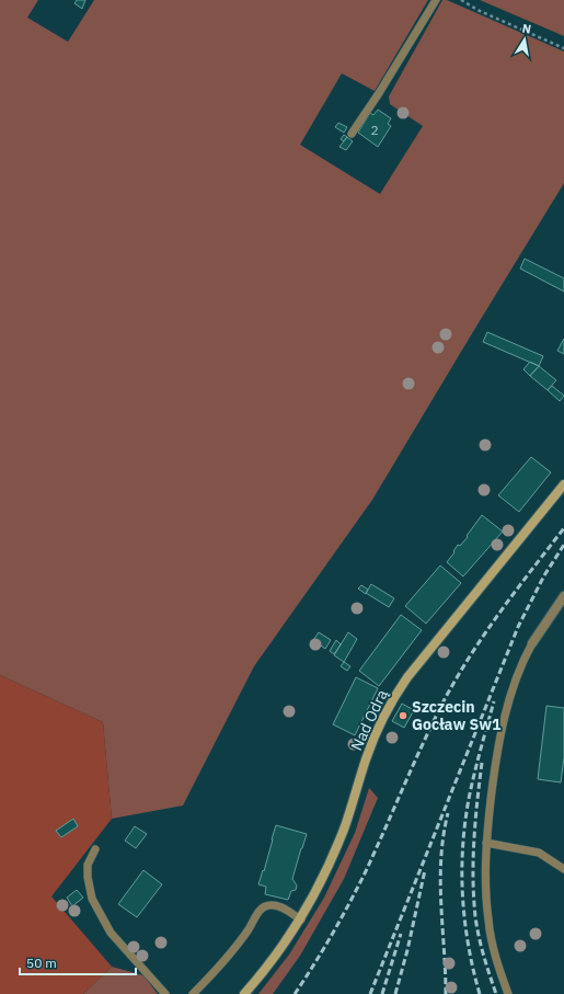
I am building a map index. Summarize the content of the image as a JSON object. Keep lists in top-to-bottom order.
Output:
{
  "streets": {
    "street": ["Nad Odrą"]
  },
  "places": ["Szczecin Gocław Sw1"],
  "house_numbers": ["2"],
  "scale_bar": "50 m",
  "north": "top"
}
